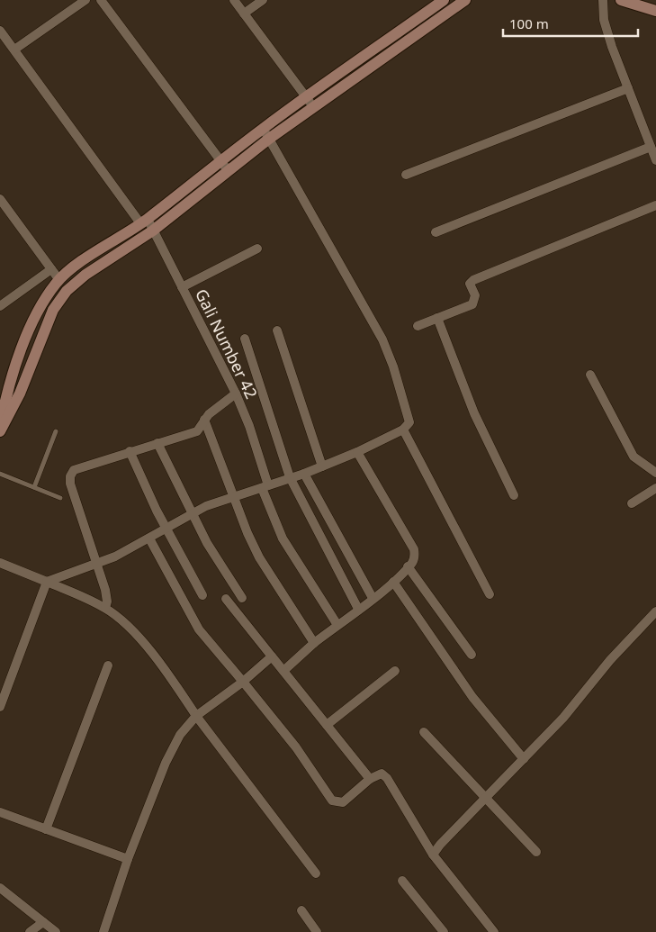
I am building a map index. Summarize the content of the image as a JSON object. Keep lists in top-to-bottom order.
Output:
{
  "streets": {
    "street": ["Gali Number 42"]
  },
  "scale_bar": "100 m"
}
